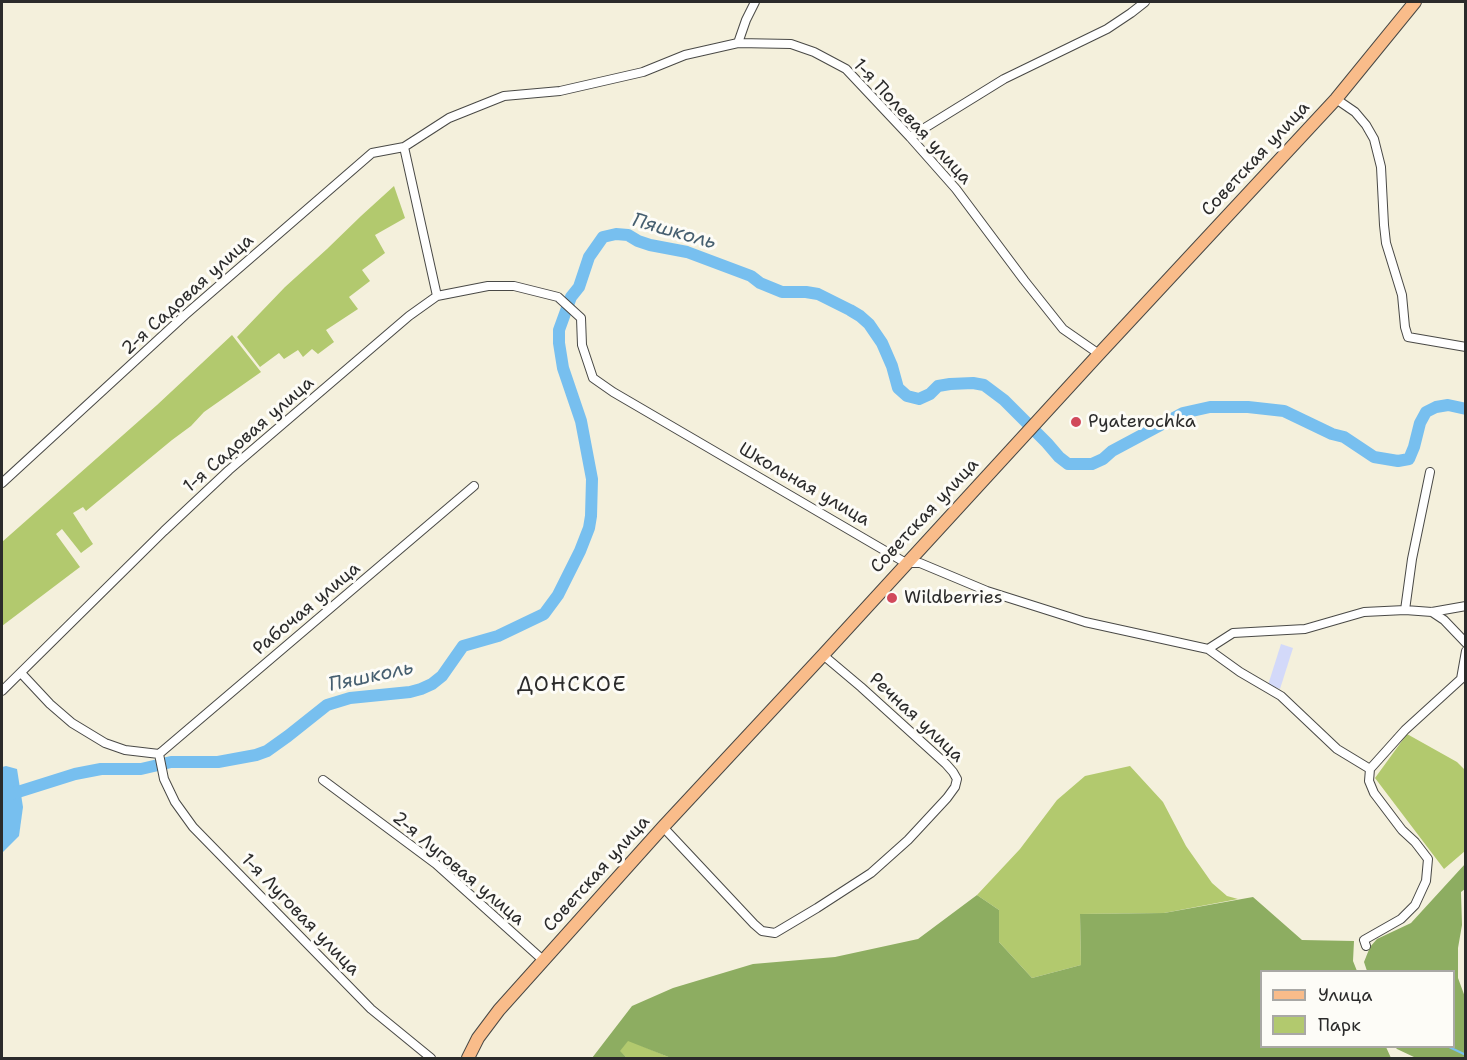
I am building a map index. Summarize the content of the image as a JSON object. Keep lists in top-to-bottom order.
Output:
{
  "streets": {
    "main road": ["Советская улица"],
    "street": [
      "1-я Полевая улица",
      "2-я Садовая улица",
      "1-я Садовая улица",
      "Школьная улица",
      "Рабочая улица",
      "Речная улица",
      "2-я Луговая улица",
      "1-я Луговая улица"
    ]
  },
  "crossings": [
    ["1-я Полевая улица", "Советская улица"],
    ["1-я Полевая улица", "2-я Садовая улица"],
    ["Советская улица", "Школьная улица"],
    ["Советская улица", "Речная улица"],
    ["Советская улица", "2-я Луговая улица"],
    ["1-я Садовая улица", "Школьная улица"],
    ["Рабочая улица", "1-я Луговая улица"]
  ],
  "districts": ["ДОНСКОЕ"],
  "water": ["Пяшколь"],
  "places": ["Pyaterochka", "Wildberries"],
  "legend": ["Улица", "Парк"]
}
